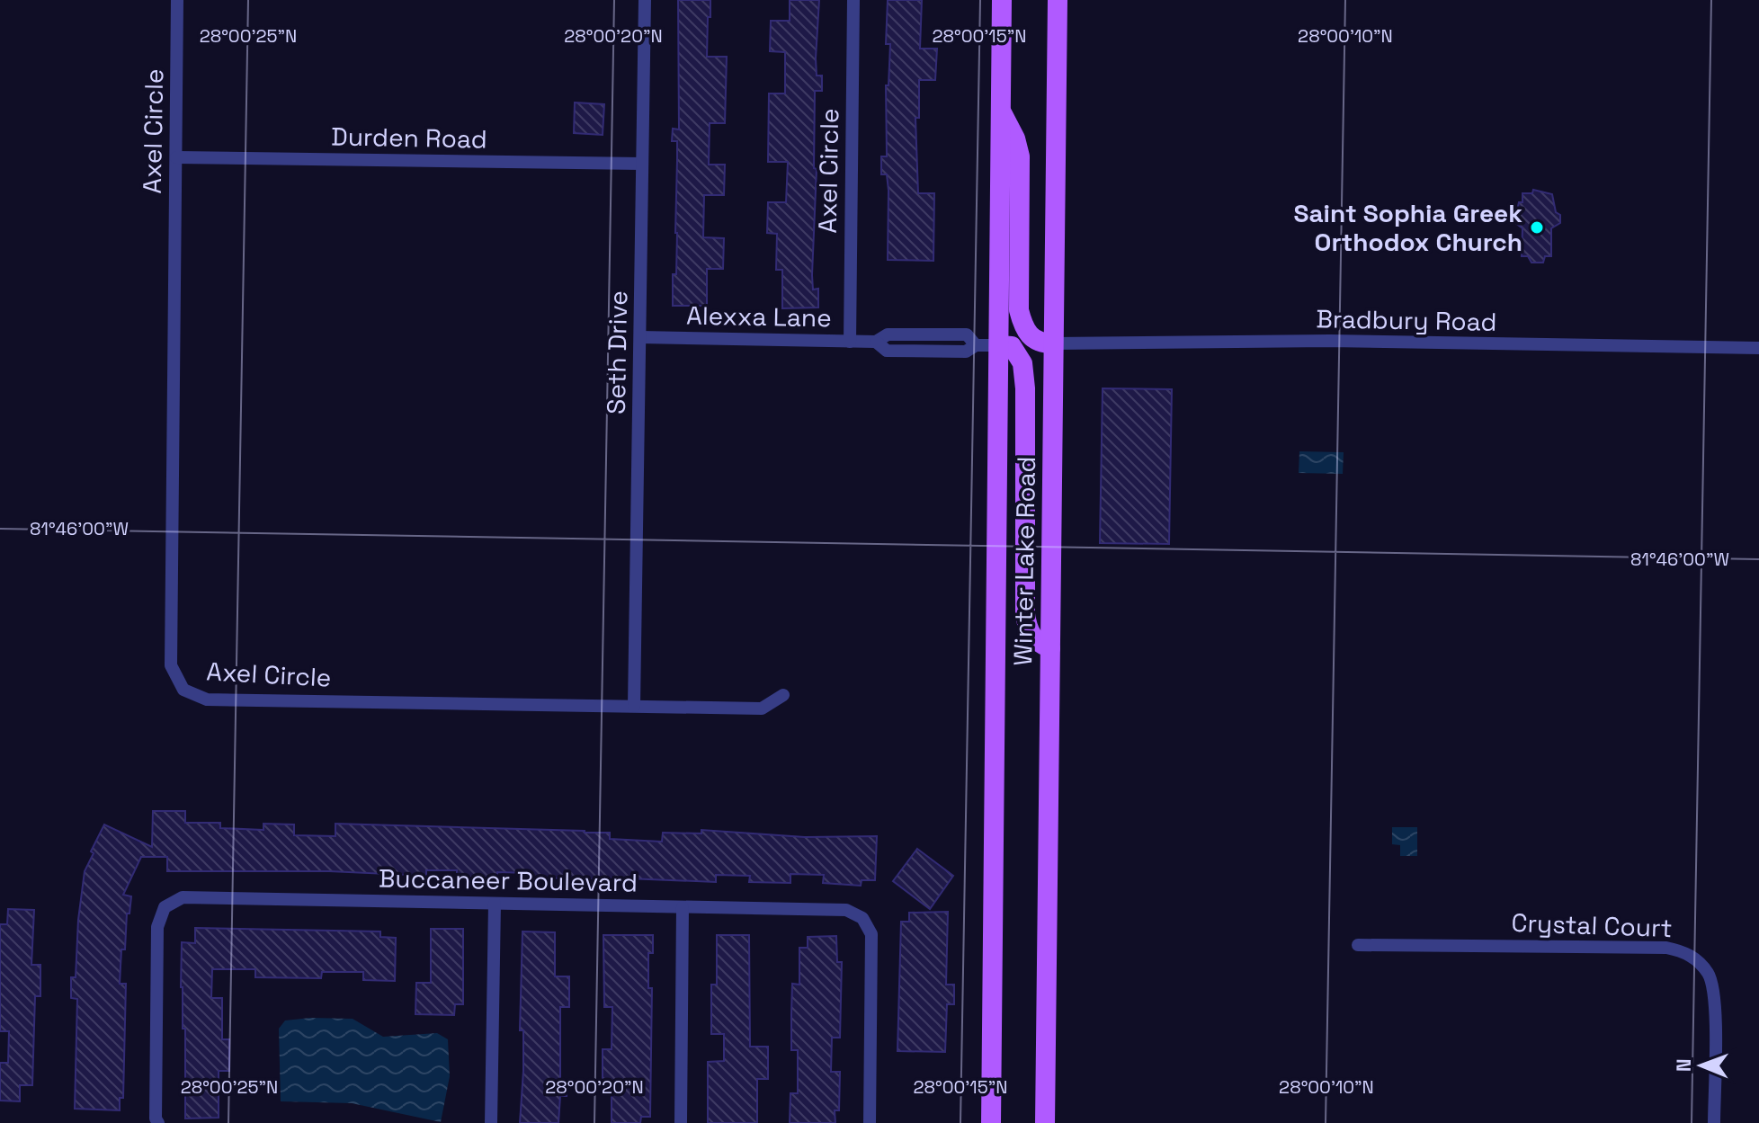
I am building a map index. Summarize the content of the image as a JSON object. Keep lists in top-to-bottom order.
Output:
{
  "streets": {
    "main road": ["Winter Lake Road"],
    "street": [
      "Axel Circle",
      "Durden Road",
      "Alexxa Lane",
      "Bradbury Road",
      "Seth Drive",
      "Buccaneer Boulevard",
      "Crystal Court"
    ]
  },
  "crossings": [
    ["Axel Circle", "Durden Road"],
    ["Axel Circle", "Alexxa Lane"],
    ["Axel Circle", "Seth Drive"],
    ["Durden Road", "Seth Drive"],
    ["Alexxa Lane", "Seth Drive"],
    ["Alexxa Lane", "Winter Lake Road"],
    ["Bradbury Road", "Winter Lake Road"]
  ],
  "places": ["Saint Sophia Greek Orthodox Church"],
  "north": "left",
  "coordinates": [
    "28°00'25\"N",
    "28°00'20\"N",
    "28°00'15\"N",
    "28°00'10\"N",
    "81°46'00\"W"
  ]
}
